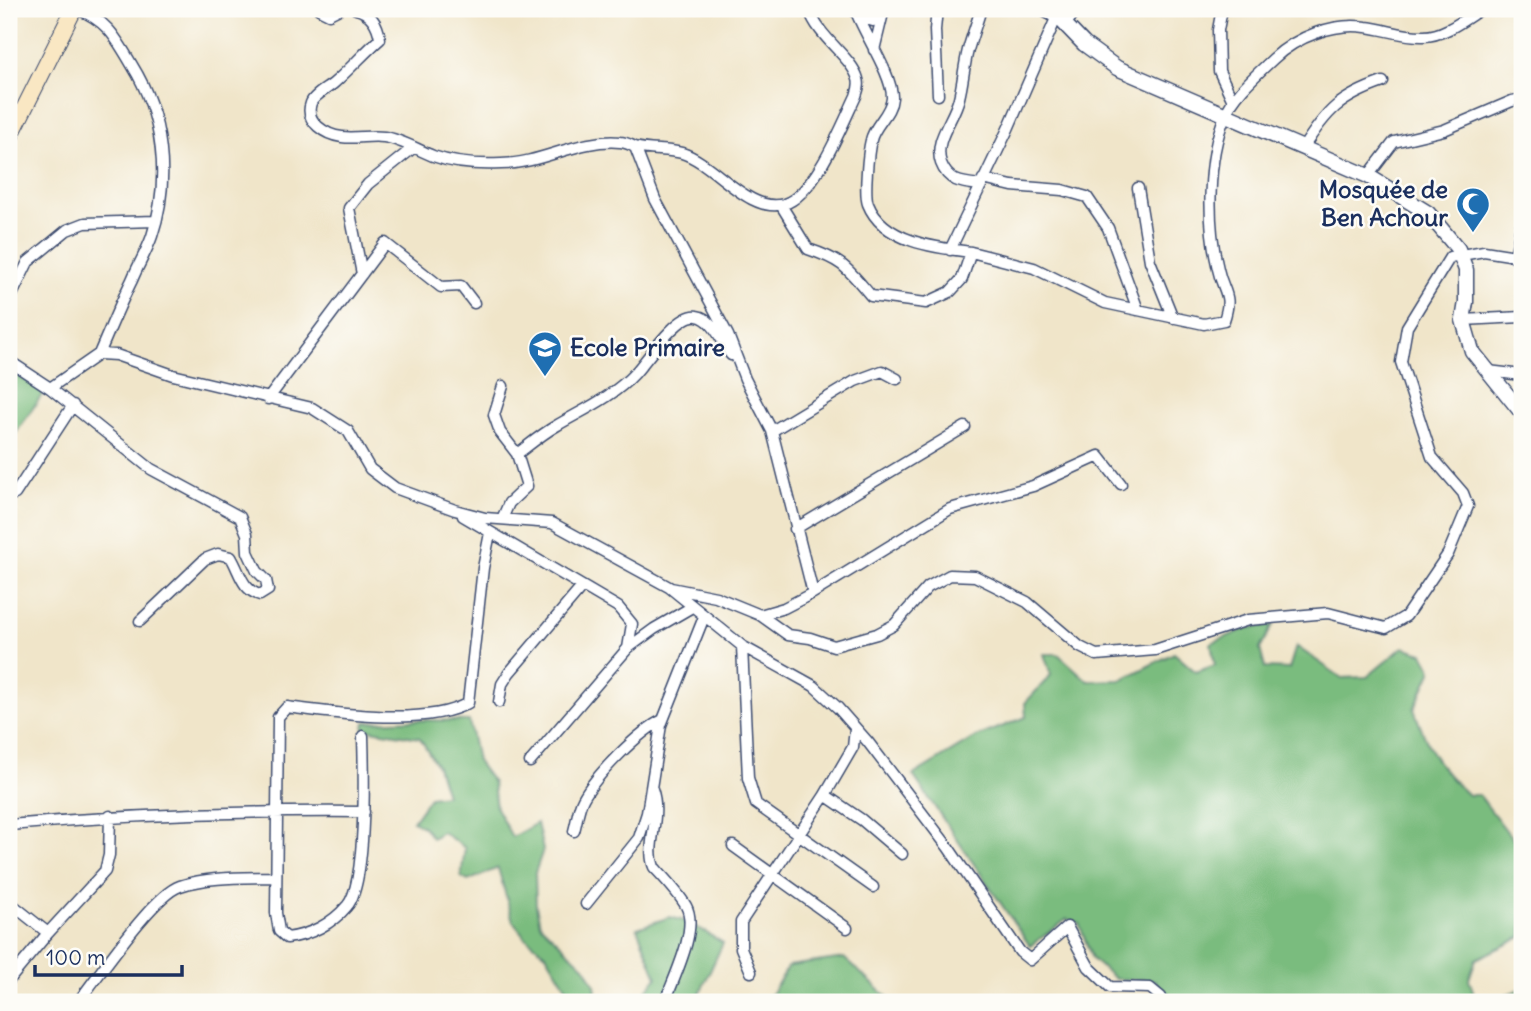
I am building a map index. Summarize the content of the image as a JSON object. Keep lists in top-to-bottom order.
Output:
{
  "places": {
    "mosque": ["Mosquée de Ben Achour"],
    "school or university": ["Ecole Primaire"]
  },
  "scale_bar": "100 m"
}
